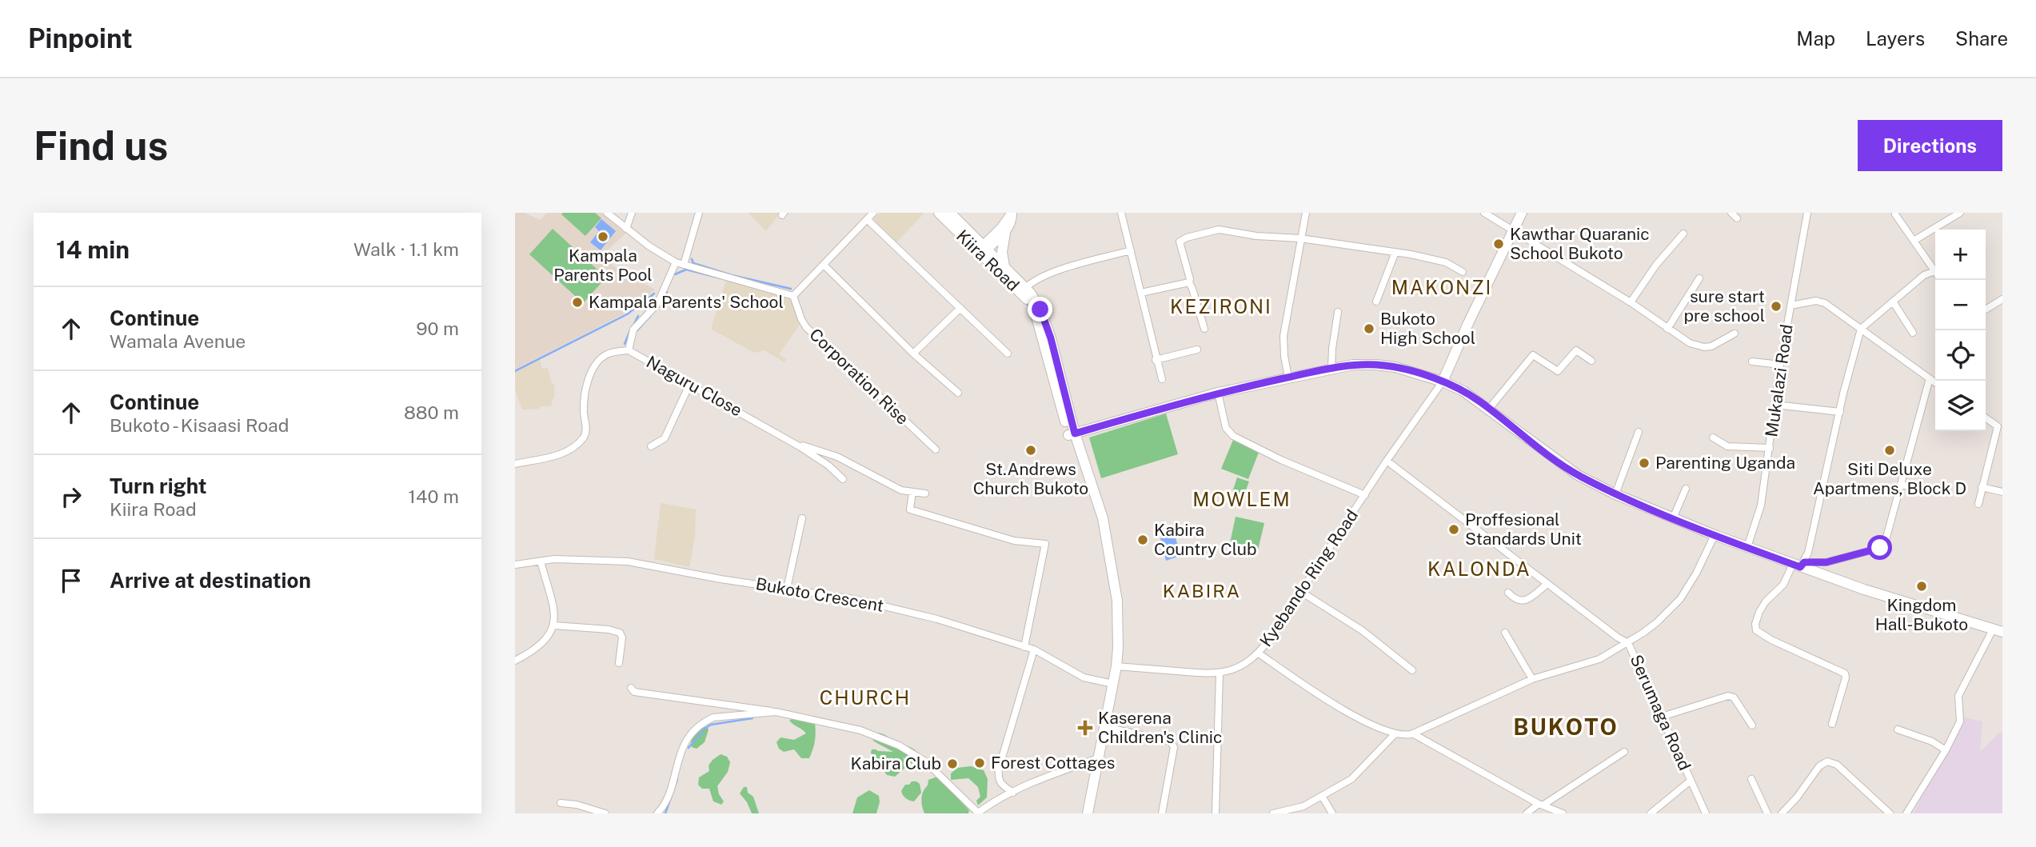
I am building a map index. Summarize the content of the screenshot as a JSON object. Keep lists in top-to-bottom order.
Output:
{
  "streets": {
    "main road": ["Kiira Road"],
    "street": [
      "Corporation Rise",
      "Mukalazi Road",
      "Naguru Close",
      "Kyebando Ring Road",
      "Bukoto Crescent",
      "Serumaga Road"
    ]
  },
  "crossings": [
    ["Kiira Road", "Kyebando Ring Road"],
    ["Kiira Road", "Bukoto Crescent"],
    ["Kyebando Ring Road", "Bukoto Crescent"],
    ["Kyebando Ring Road", "Serumaga Road"]
  ],
  "districts": [
    "MAKONZI",
    "KEZIRONI",
    "MOWLEM",
    "KALONDA",
    "KABIRA",
    "CHURCH",
    "BUKOTO"
  ],
  "places": {
    "other": [
      "Kampala Parents Pool",
      "Kawthar Quaranic School Bukoto",
      "Kampala Parents' School",
      "sure start pre school",
      "Bukoto High School",
      "St.Andrews Church Bukoto",
      "Siti Deluxe Apartmens, Block D",
      "Parenting Uganda",
      "Proffesional Standards Unit",
      "Kabira Country Club",
      "Kingdom Hall-Bukoto",
      "Forest Cottages",
      "Kabira Club"
    ],
    "health": ["Kaserena Children's Clinic"]
  },
  "page": {
    "header": "Pinpoint",
    "nav": ["Map", "Layers", "Share"],
    "buttons": "Directions",
    "title": "Find us",
    "heading": ["14 min", "Walk · 1.1 km"],
    "map_buttons": ["+", "−"],
    "list": [
      ["Continue", "Wamala Avenue", "90 m"],
      ["Continue", "Bukoto - Kisaasi Road", "880 m"],
      ["Turn right", "Kiira Road", "140 m"],
      "Arrive at destination"
    ]
  }
}
